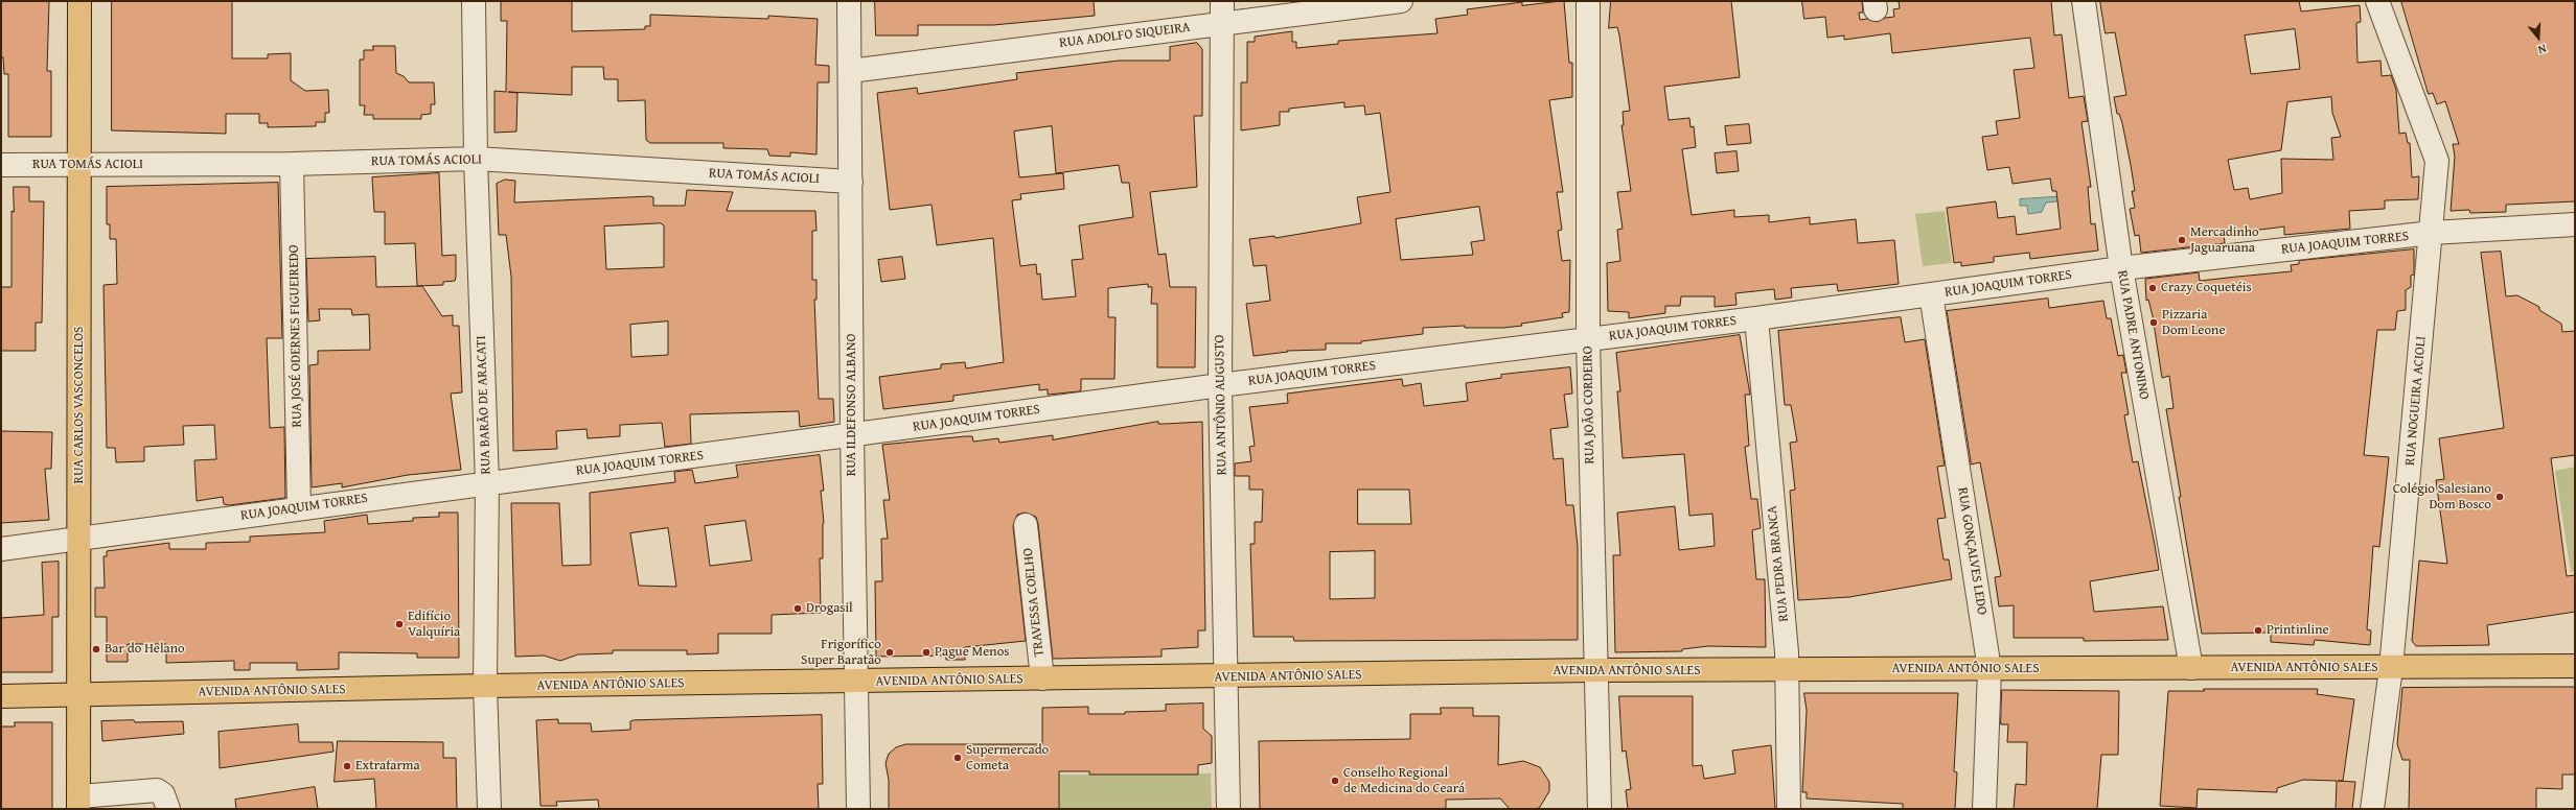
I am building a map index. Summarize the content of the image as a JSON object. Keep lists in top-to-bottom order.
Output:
{
  "streets": {
    "main road": ["RUA CARLOS VASCONCELOS", "AVENIDA ANTÔNIO SALES"],
    "street": [
      "RUA ADOLFO SIQUEIRA",
      "RUA TOMÁS ACIOLI",
      "RUA JOAQUIM TORRES",
      "RUA PADRE ANTONINO",
      "RUA JOSÉ ODERNES FIGUEIREDO",
      "RUA NOGUEIRA ACIOLI",
      "RUA BARÃO DE ARACATI",
      "RUA ILDEFONSO ALBANO",
      "RUA ANTÔNIO AUGUSTO",
      "RUA JOÃO CORDEIRO",
      "RUA GONÇALVES LEDO",
      "RUA PEDRA BRANCA",
      "TRAVESSA COELHO"
    ]
  },
  "crossings": [
    ["RUA ADOLFO SIQUEIRA", "RUA ILDEFONSO ALBANO"],
    ["RUA ADOLFO SIQUEIRA", "RUA ANTÔNIO AUGUSTO"],
    ["RUA TOMÁS ACIOLI", "RUA JOSÉ ODERNES FIGUEIREDO"],
    ["RUA TOMÁS ACIOLI", "RUA CARLOS VASCONCELOS"],
    ["RUA TOMÁS ACIOLI", "RUA BARÃO DE ARACATI"],
    ["RUA TOMÁS ACIOLI", "RUA ILDEFONSO ALBANO"],
    ["RUA JOAQUIM TORRES", "RUA PADRE ANTONINO"],
    ["RUA JOAQUIM TORRES", "RUA JOSÉ ODERNES FIGUEIREDO"],
    ["RUA JOAQUIM TORRES", "RUA NOGUEIRA ACIOLI"],
    ["RUA JOAQUIM TORRES", "RUA CARLOS VASCONCELOS"],
    ["RUA JOAQUIM TORRES", "RUA BARÃO DE ARACATI"],
    ["RUA JOAQUIM TORRES", "RUA ILDEFONSO ALBANO"],
    ["RUA JOAQUIM TORRES", "RUA ANTÔNIO AUGUSTO"],
    ["RUA JOAQUIM TORRES", "RUA JOÃO CORDEIRO"],
    ["RUA JOAQUIM TORRES", "RUA GONÇALVES LEDO"],
    ["RUA JOAQUIM TORRES", "RUA PEDRA BRANCA"],
    ["RUA PADRE ANTONINO", "AVENIDA ANTÔNIO SALES"],
    ["RUA NOGUEIRA ACIOLI", "AVENIDA ANTÔNIO SALES"],
    ["RUA CARLOS VASCONCELOS", "AVENIDA ANTÔNIO SALES"],
    ["RUA BARÃO DE ARACATI", "AVENIDA ANTÔNIO SALES"],
    ["RUA ILDEFONSO ALBANO", "AVENIDA ANTÔNIO SALES"],
    ["RUA ANTÔNIO AUGUSTO", "AVENIDA ANTÔNIO SALES"],
    ["RUA JOÃO CORDEIRO", "AVENIDA ANTÔNIO SALES"],
    ["RUA GONÇALVES LEDO", "AVENIDA ANTÔNIO SALES"],
    ["RUA PEDRA BRANCA", "AVENIDA ANTÔNIO SALES"],
    ["TRAVESSA COELHO", "AVENIDA ANTÔNIO SALES"]
  ],
  "places": [
    "Mercadinho Jaguaruana",
    "Crazy Coquetéis",
    "Pizzaria Dom Leone",
    "Colégio Salesiano Dom Bosco",
    "Drogasil",
    "Edifício Valquíria",
    "Printinline",
    "Bar do Helano",
    "Frigorífico Super Baratão",
    "Pague Menos",
    "Supermercado Cometa",
    "Extrafarma",
    "Conselho Regional de Medicina do Ceará"
  ],
  "north": "bottom"
}
